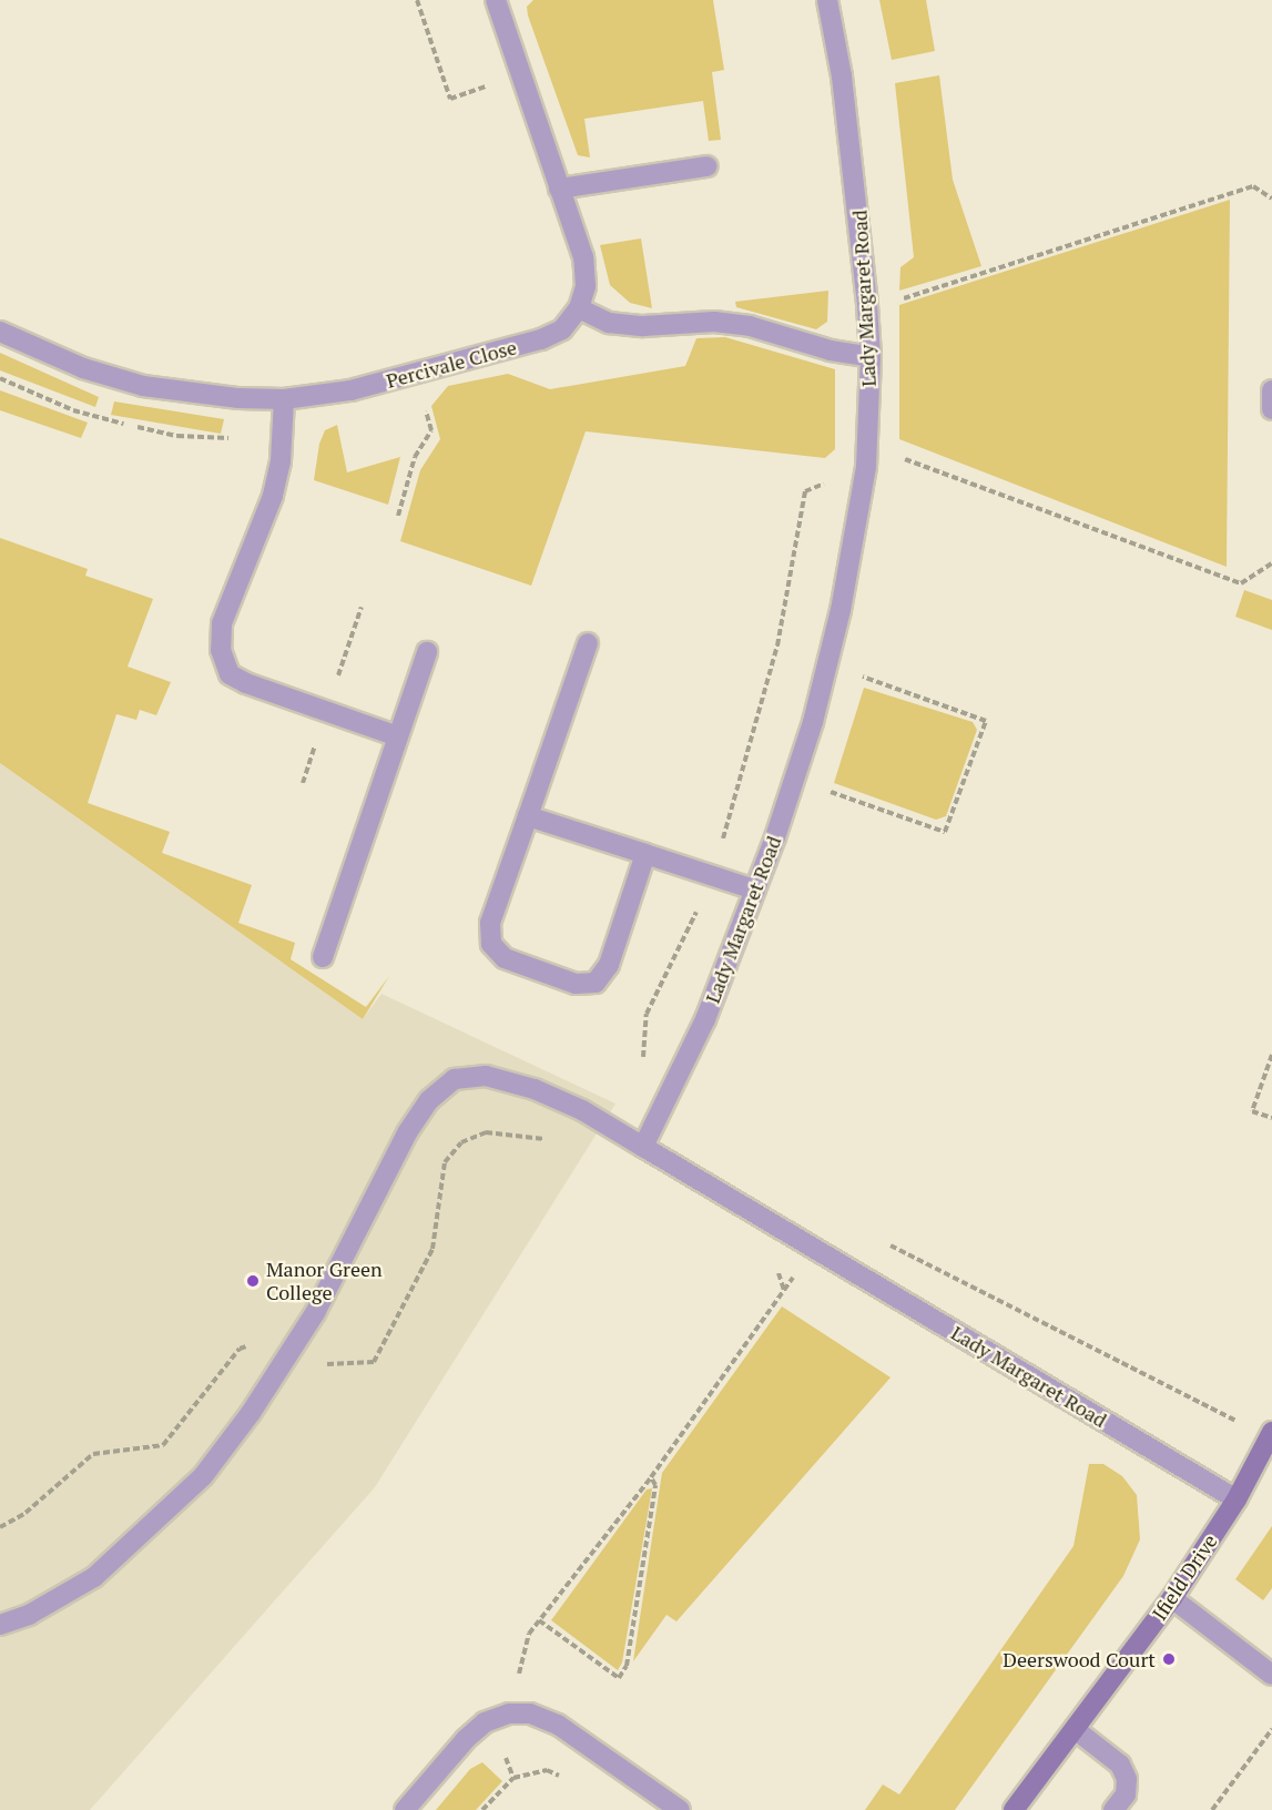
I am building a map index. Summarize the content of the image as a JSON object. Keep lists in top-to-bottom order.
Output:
{
  "streets": {
    "street": ["Lady Margaret Road", "Percivale Close", "Ifield Drive"]
  },
  "crossings": [
    ["Lady Margaret Road", "Ifield Drive"]
  ],
  "places": ["Manor Green College", "Deerswood Court"]
}
